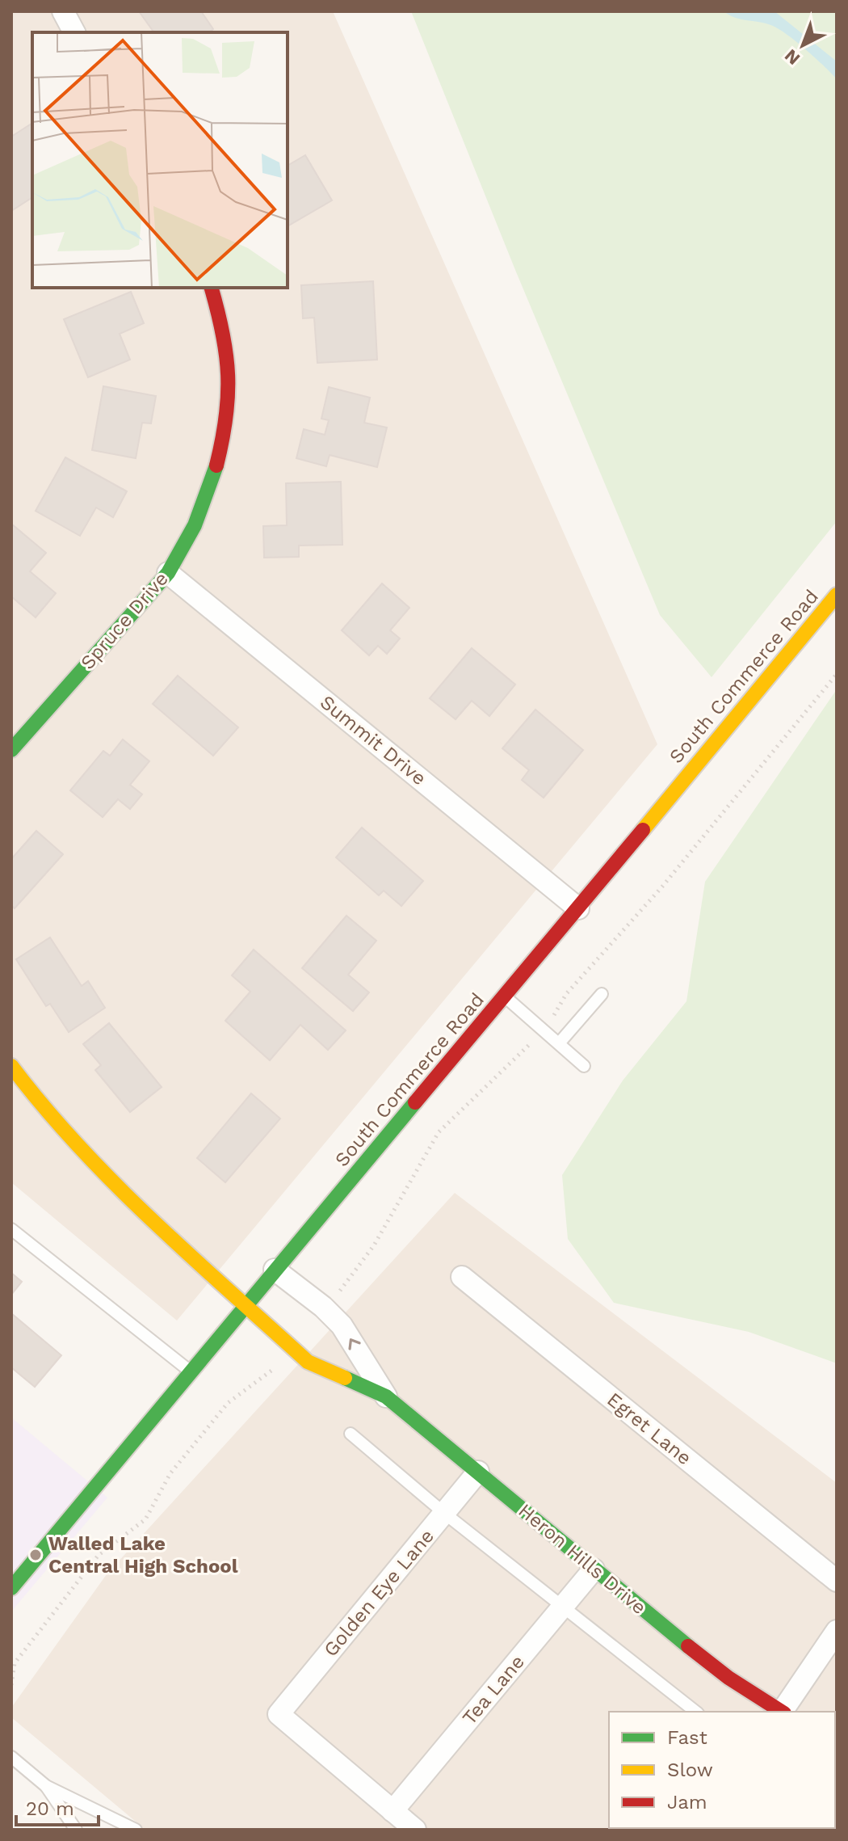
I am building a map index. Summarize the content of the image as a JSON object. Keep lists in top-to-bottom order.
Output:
{
  "streets": {
    "street": [
      "Spruce Drive",
      "South Commerce Road",
      "Summit Drive",
      "Egret Lane",
      "Heron Hills Drive",
      "Golden Eye Lane",
      "Tea Lane"
    ]
  },
  "crossings": [
    ["Spruce Drive", "Summit Drive"],
    ["South Commerce Road", "Summit Drive"],
    ["South Commerce Road", "Heron Hills Drive"],
    ["Heron Hills Drive", "Golden Eye Lane"],
    ["Heron Hills Drive", "Tea Lane"],
    ["Golden Eye Lane", "Tea Lane"]
  ],
  "places": ["Walled Lake Central High School"],
  "legend": ["Fast", "Slow", "Jam"],
  "scale_bar": "20 m",
  "north": "bottom left"
}
